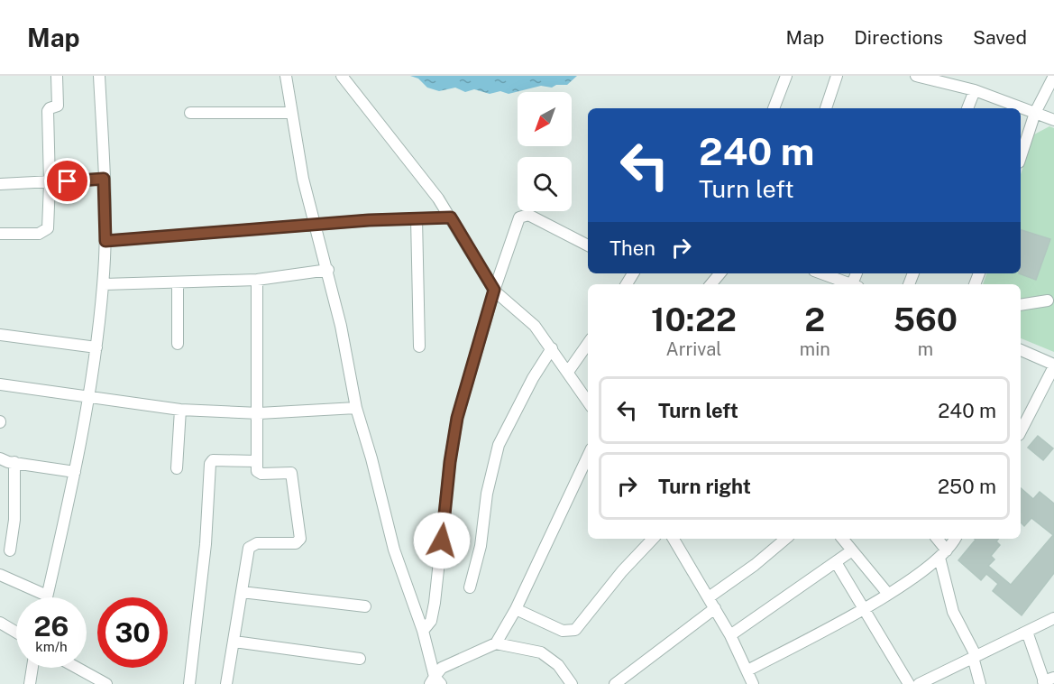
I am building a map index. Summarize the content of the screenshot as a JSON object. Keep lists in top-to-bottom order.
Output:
{
  "north": "bottom left",
  "page": {
    "header": "Map",
    "nav": ["Map", "Directions", "Saved"],
    "turn": ["240 m", "Turn left"],
    "then": "Then",
    "eta": [
      "10:22",
      "Arrival",
      "2",
      "min",
      "560",
      "m"
    ],
    "list": [
      {
        "name": "Turn left",
        "value": "240 m"
      },
      {
        "name": "Turn right",
        "value": "250 m"
      }
    ],
    "speed": "26 km/h",
    "limit": "30"
  }
}
